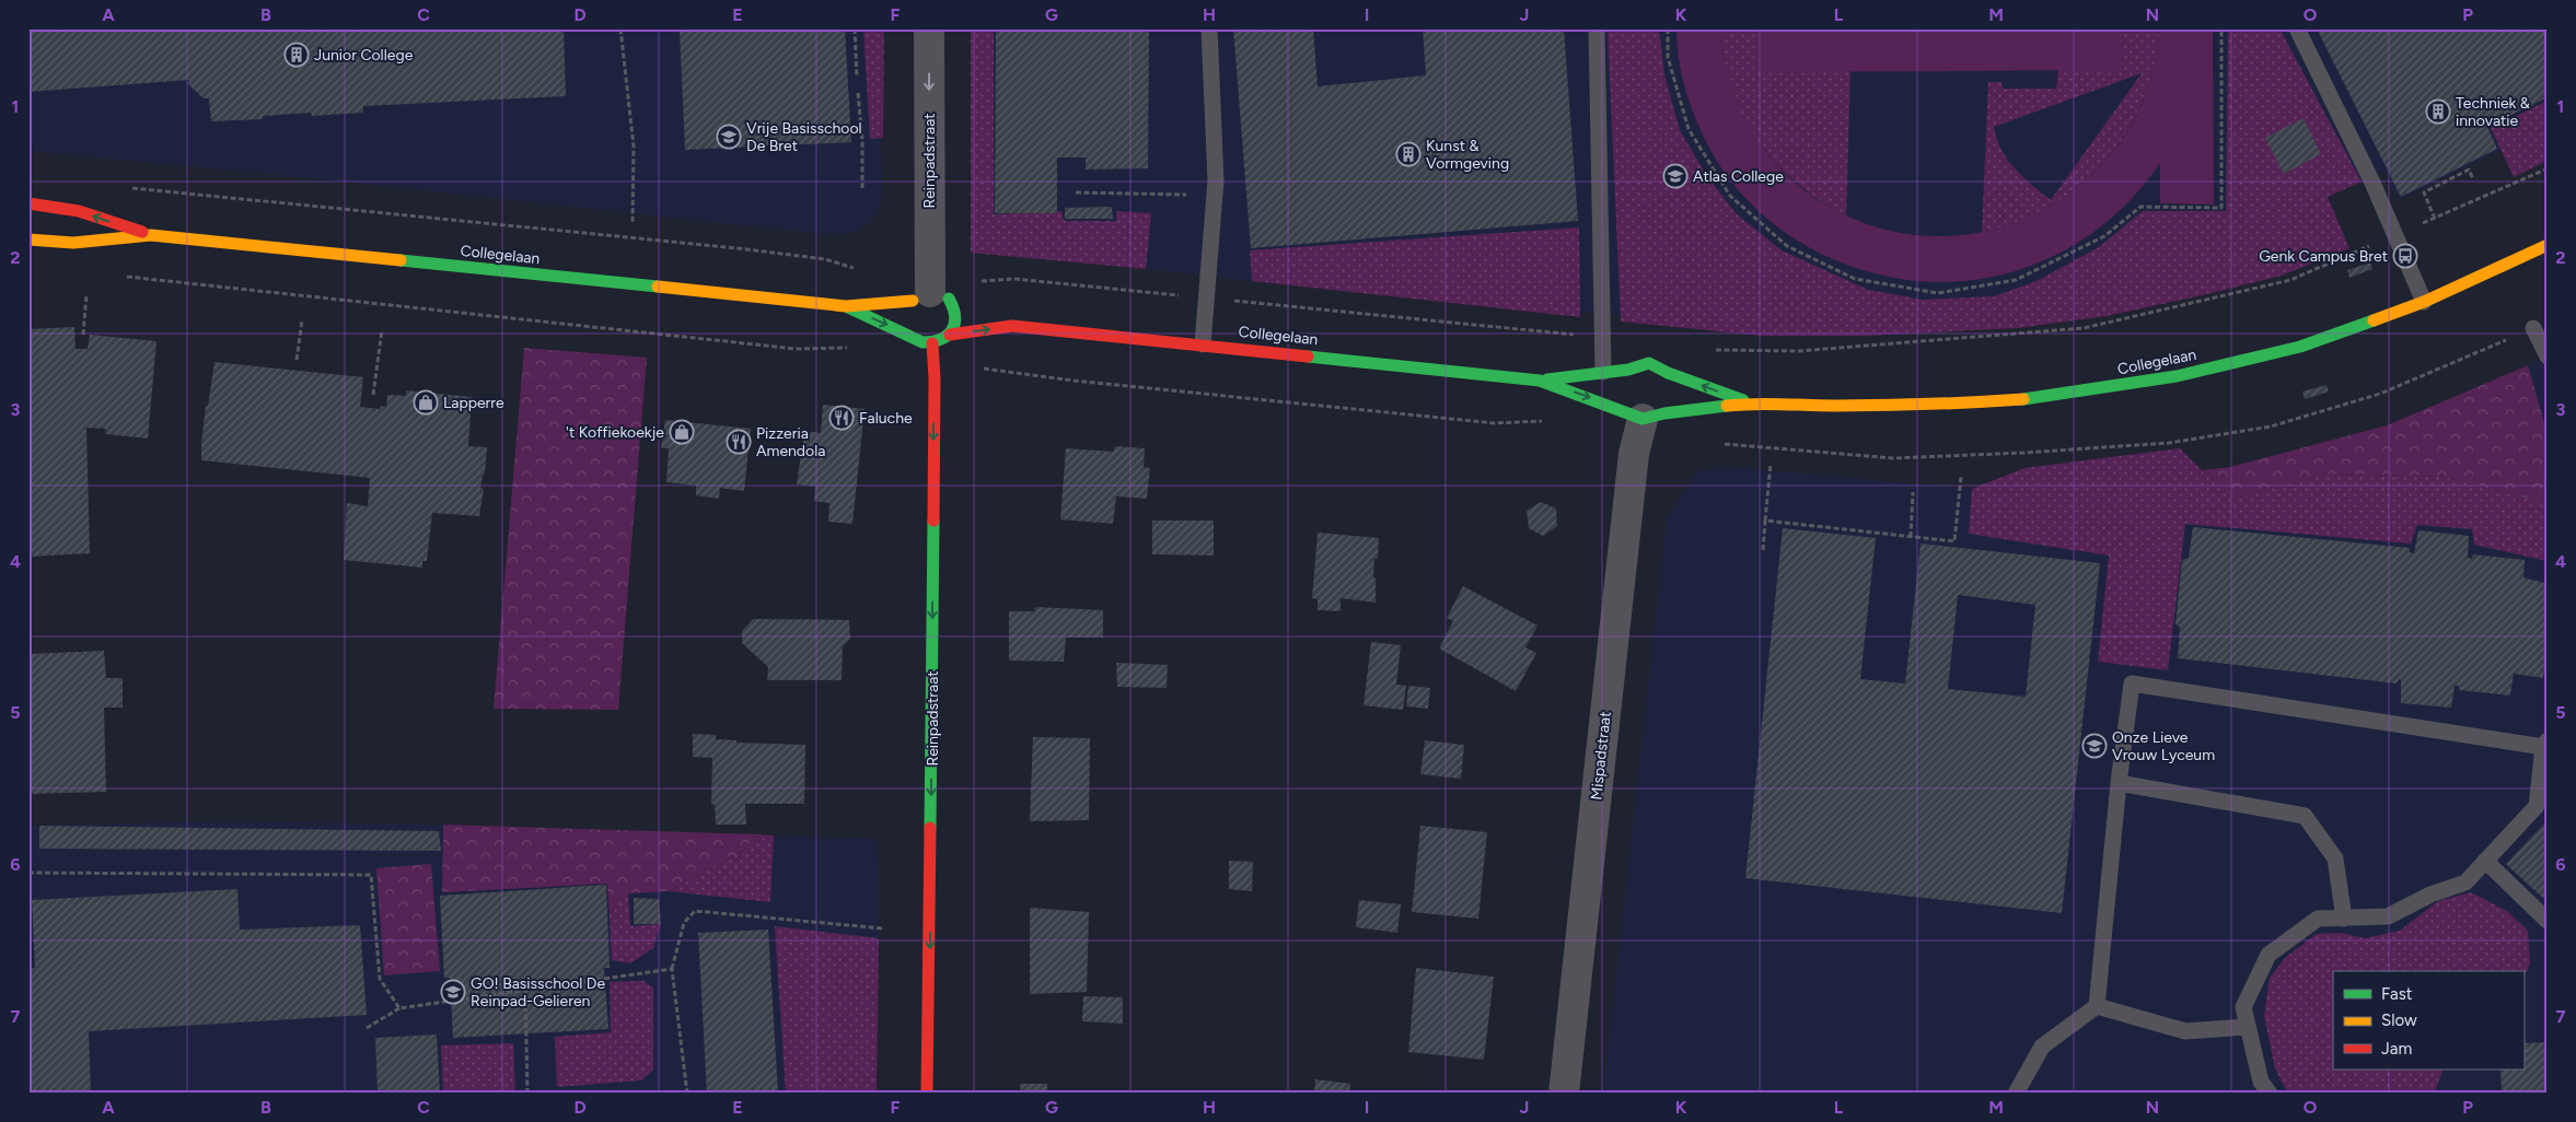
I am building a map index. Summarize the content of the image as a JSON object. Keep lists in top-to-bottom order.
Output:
{
  "streets": {
    "street": ["Reinpadstraat", "Collegelaan", "Mispadstraat"]
  },
  "crossings": [
    ["Reinpadstraat", "Collegelaan"],
    ["Collegelaan", "Mispadstraat"]
  ],
  "one_way": ["Reinpadstraat"],
  "places": {
    "building": ["Junior College", "Techniek & innovatie", "Kunst & Vormgeving"],
    "school or university": [
      "Vrije Basisschool De Bret",
      "Atlas College",
      "Onze Lieve Vrouw Lyceum",
      "GO! Basisschool De Reinpad-Gelieren"
    ],
    "bus stop": ["Genk Campus Bret"],
    "shop": ["Lapperre", "'t Koffiekoekje"],
    "restaurant": ["Faluche", "Pizzeria Amendola"]
  },
  "legend": ["Fast", "Slow", "Jam"],
  "grid": {
    "columns": [
      "A",
      "B",
      "C",
      "D",
      "E",
      "F",
      "G",
      "H",
      "I",
      "J",
      "K",
      "L",
      "M",
      "N",
      "O",
      "P"
    ],
    "rows": [
      "1",
      "2",
      "3",
      "4",
      "5",
      "6",
      "7"
    ]
  }
}
